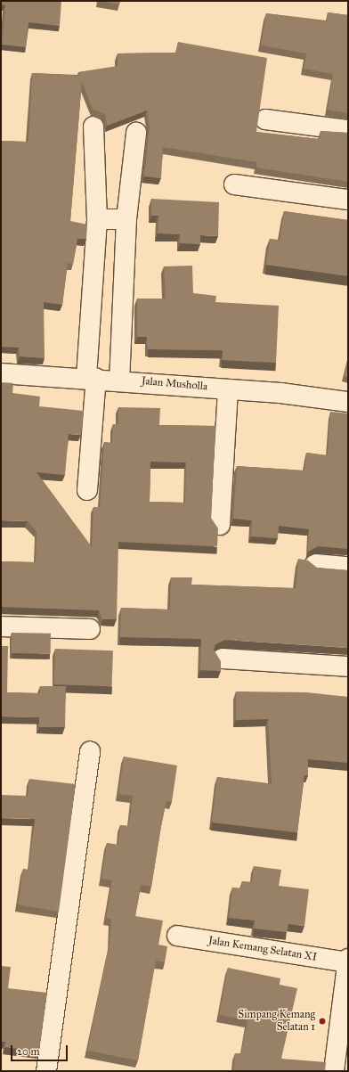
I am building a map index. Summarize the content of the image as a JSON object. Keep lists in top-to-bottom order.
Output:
{
  "streets": {
    "street": ["Jalan Musholla", "Jalan Kemang Selatan XI"]
  },
  "places": ["Simpang Kemang Selatan 1"],
  "scale_bar": "20 m"
}
